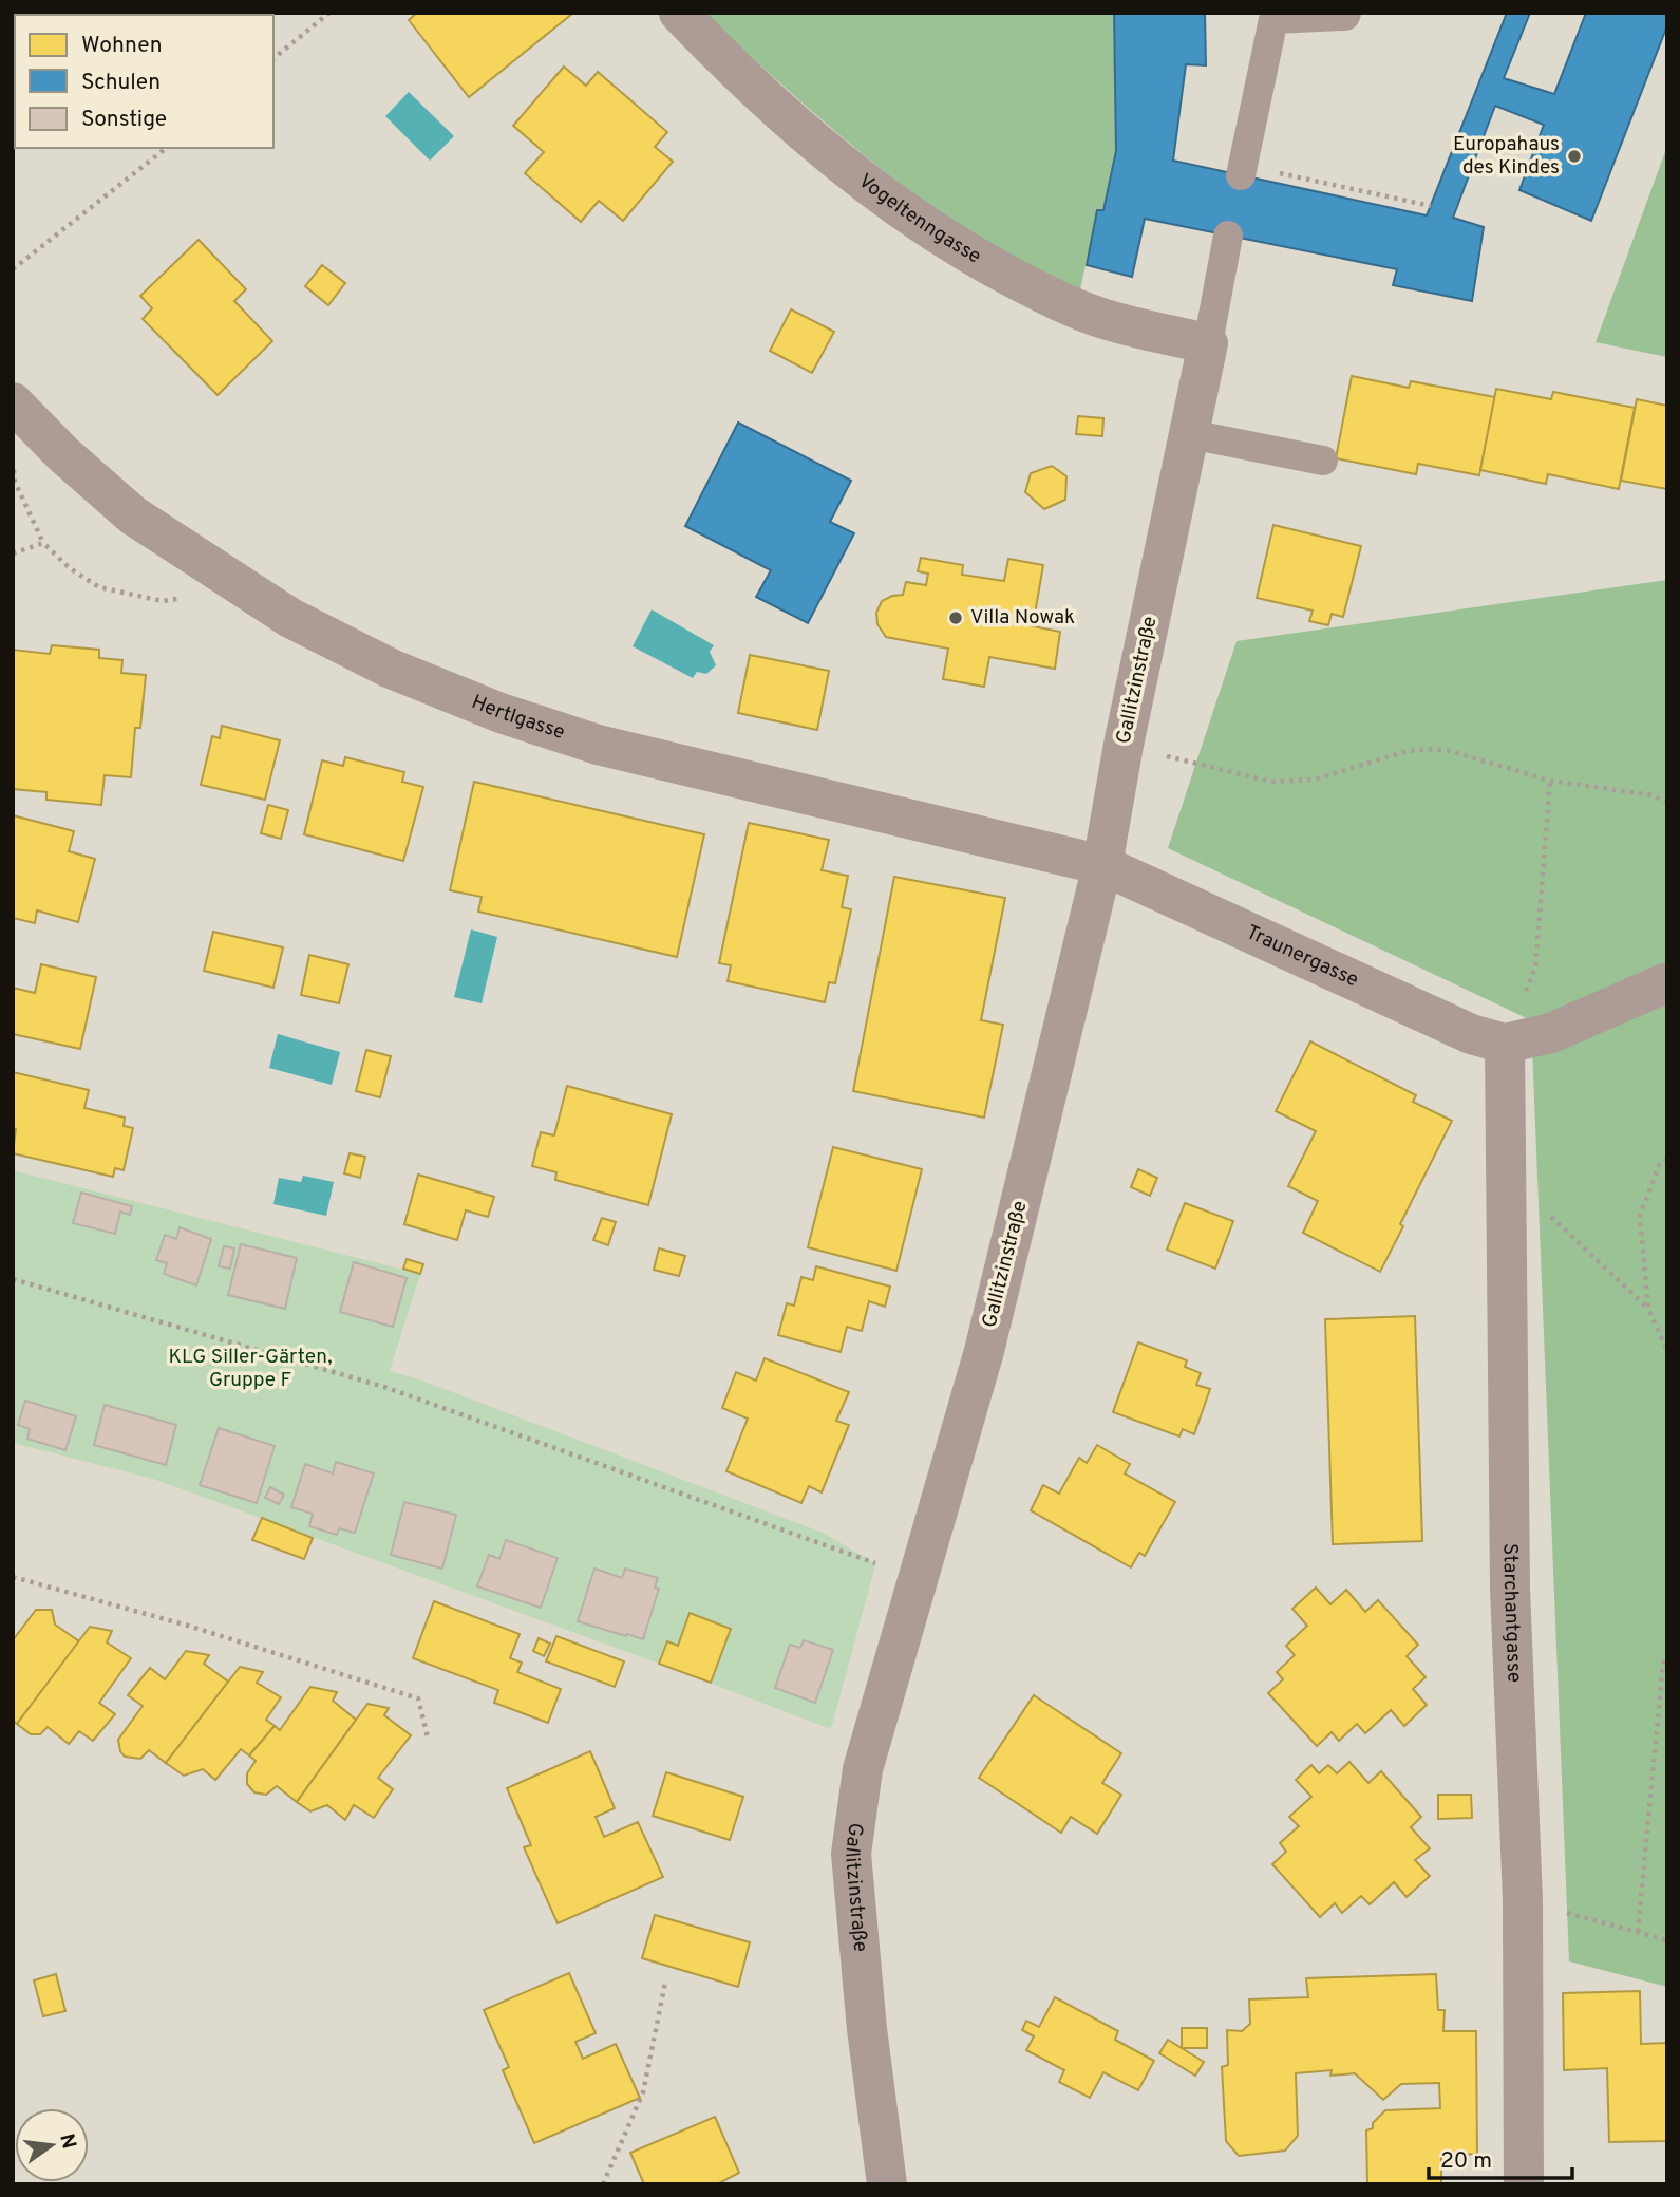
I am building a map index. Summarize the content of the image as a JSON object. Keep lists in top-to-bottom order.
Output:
{
  "streets": {
    "street": [
      "Vogeltenngasse",
      "Gallitzinstraße",
      "Hertlgasse",
      "Traunergasse",
      "Starchantgasse"
    ]
  },
  "crossings": [
    ["Vogeltenngasse", "Gallitzinstraße"],
    ["Gallitzinstraße", "Hertlgasse"],
    ["Gallitzinstraße", "Traunergasse"],
    ["Hertlgasse", "Traunergasse"],
    ["Traunergasse", "Starchantgasse"]
  ],
  "parks": ["KLG Siller-Gärten, Gruppe F"],
  "places": ["Europahaus des Kindes", "Villa Nowak"],
  "legend": ["Wohnen", "Schulen", "Sonstige"],
  "scale_bar": "20 m",
  "north": "right"
}
